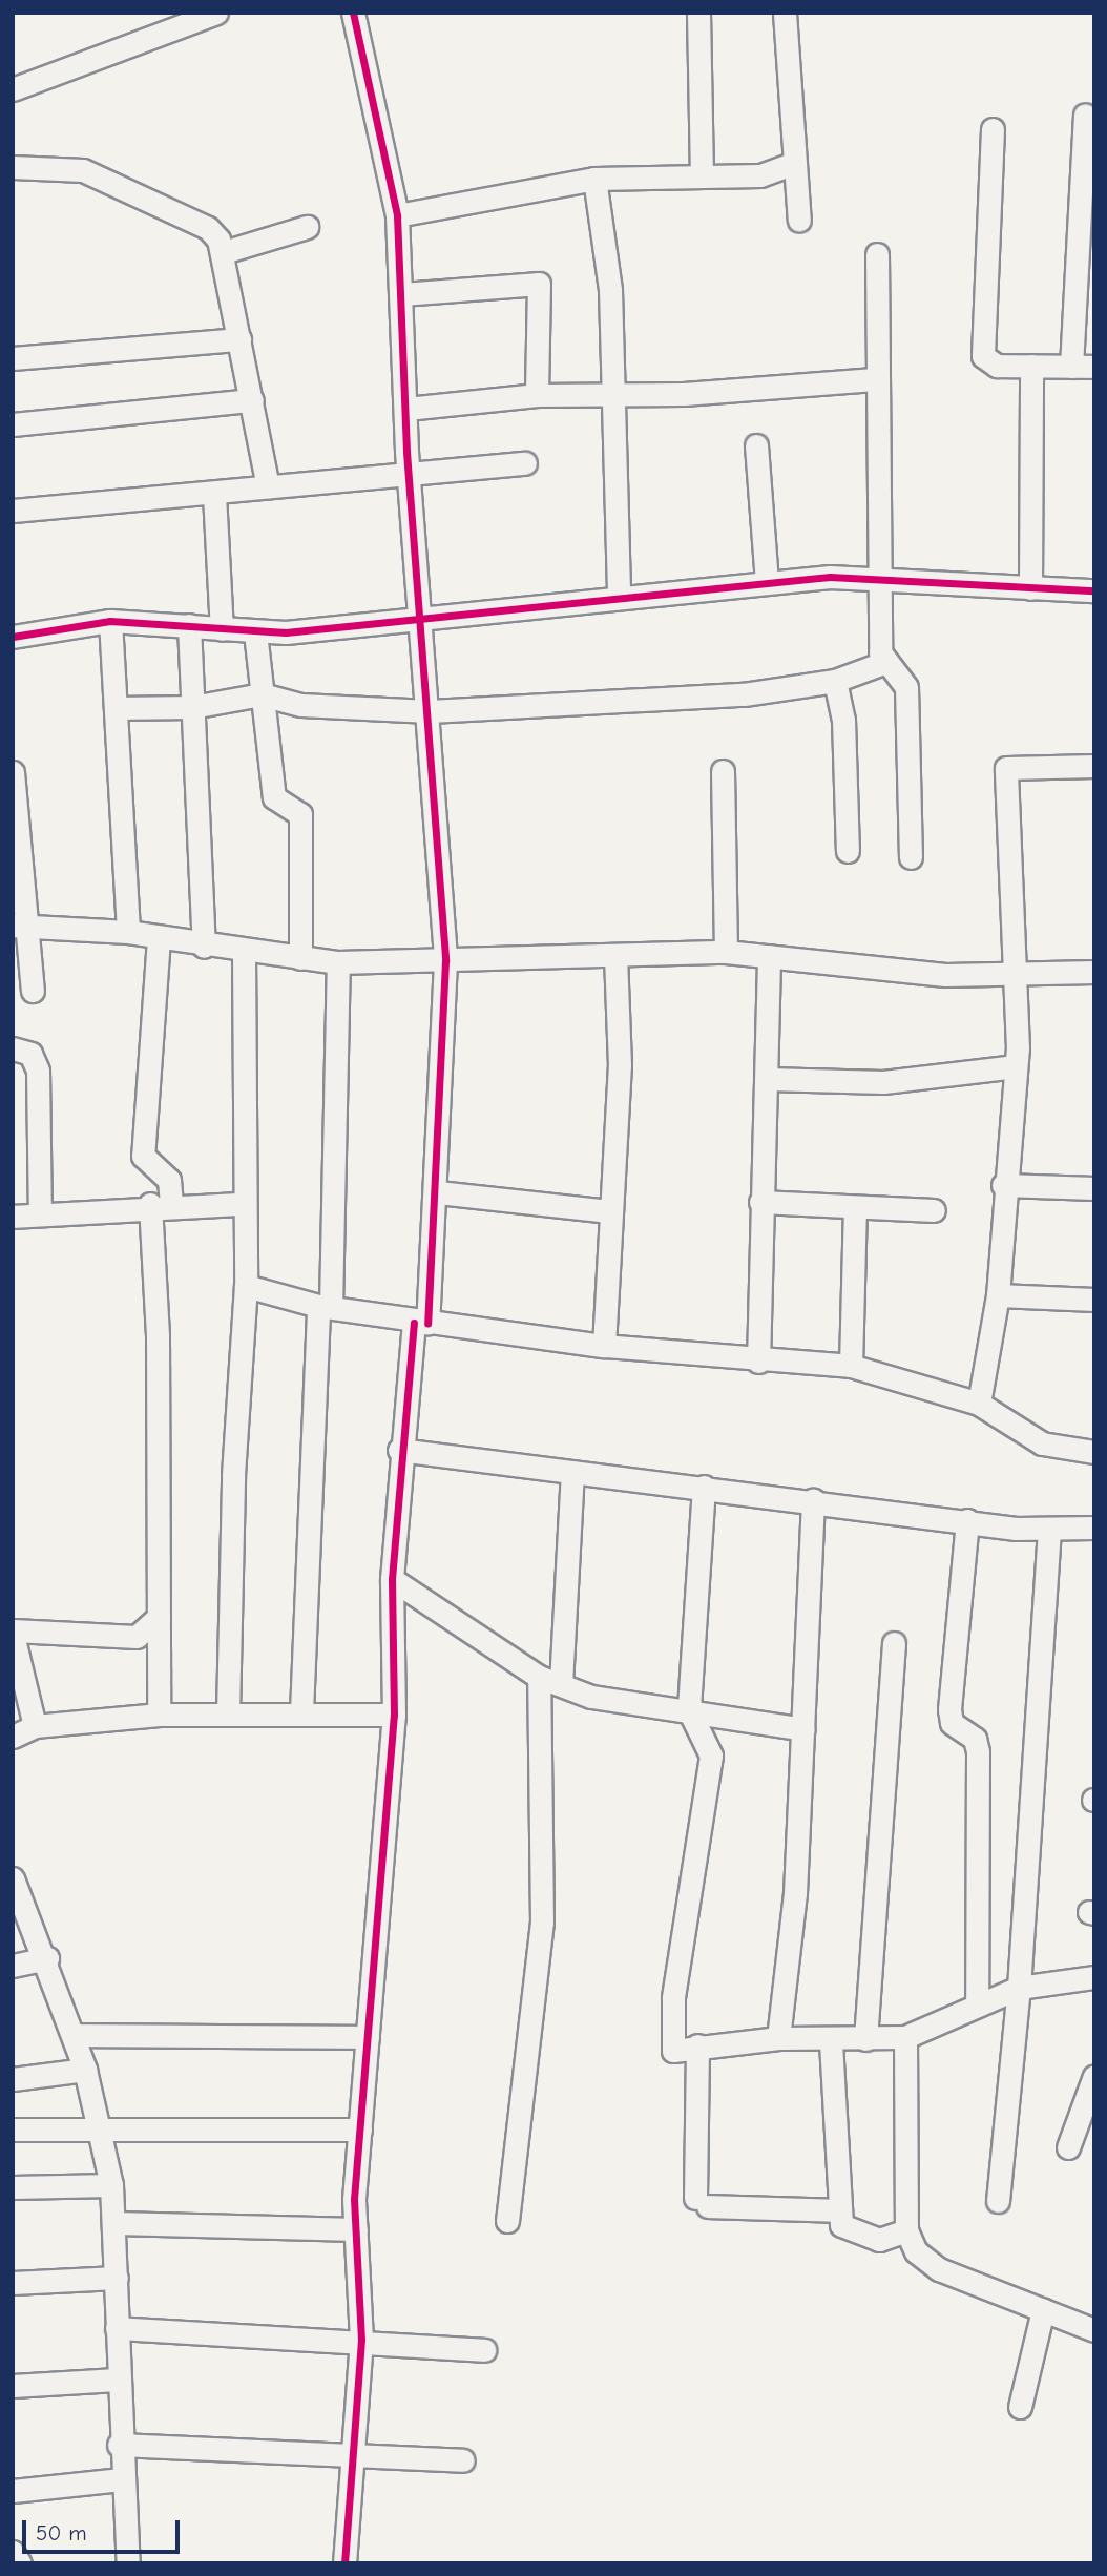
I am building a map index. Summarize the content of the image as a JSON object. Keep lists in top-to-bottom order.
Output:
{
  "scale_bar": "50 m"
}
